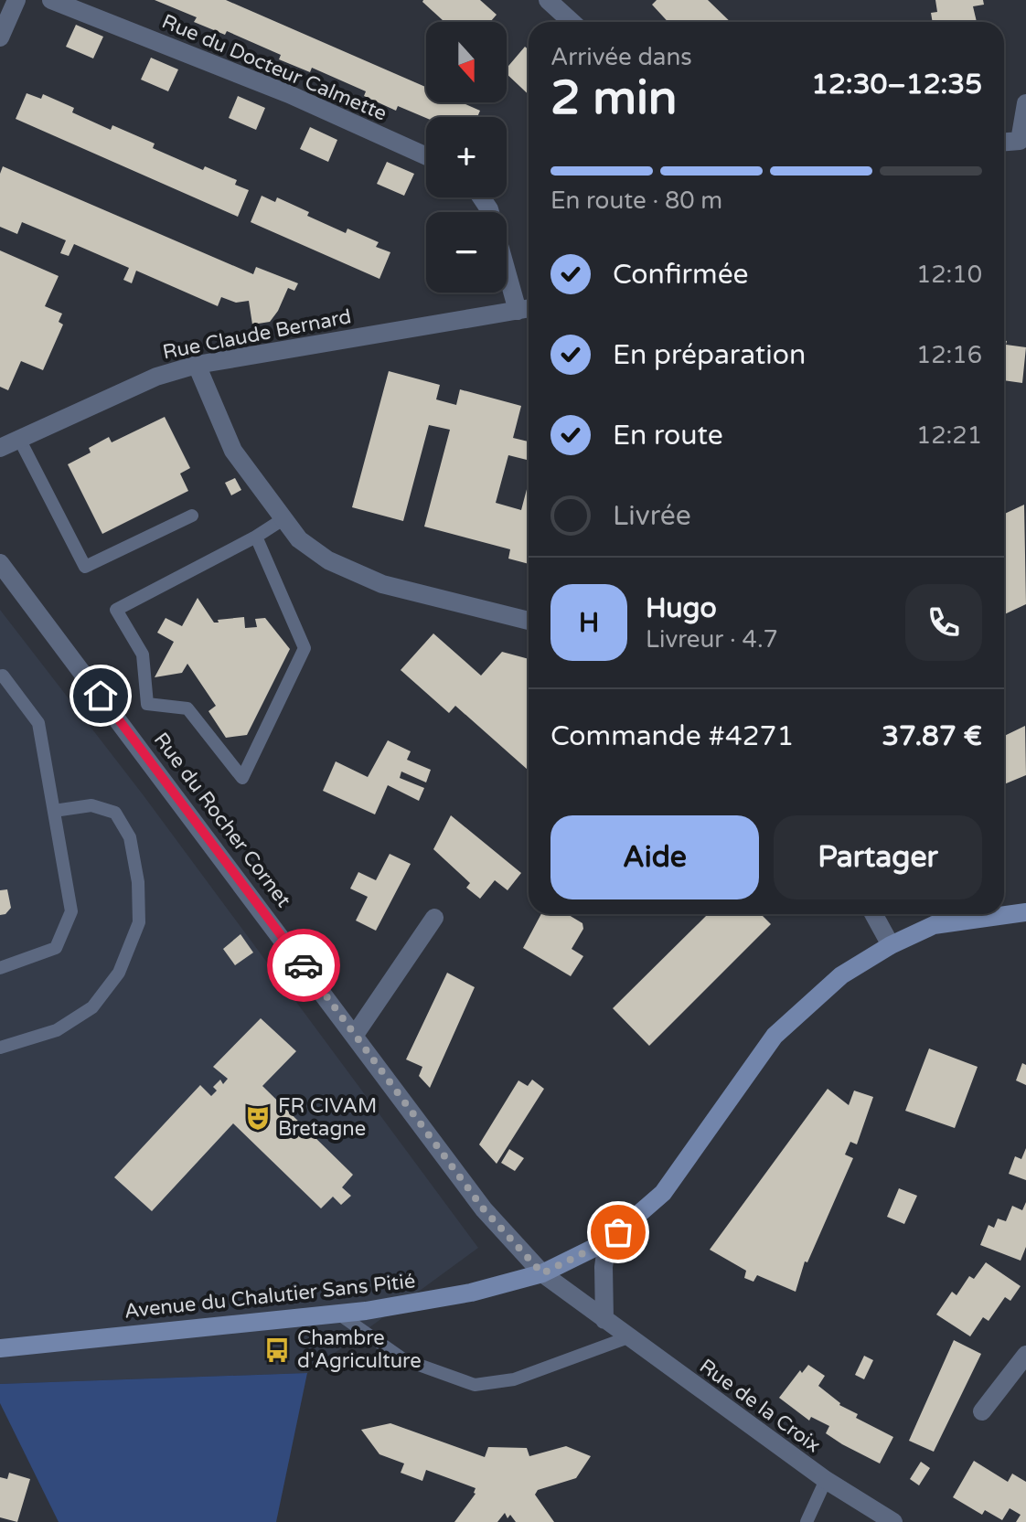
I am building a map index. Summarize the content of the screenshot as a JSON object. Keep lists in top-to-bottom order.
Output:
{
  "streets": {
    "street": [
      "Rue du Docteur Calmette",
      "Rue Claude Bernard",
      "Rue du Rocher Cornet",
      "Avenue du Chalutier Sans Pitié",
      "Rue de la Croix"
    ]
  },
  "crossings": [
    ["Rue du Rocher Cornet", "Avenue du Chalutier Sans Pitié"],
    ["Rue du Rocher Cornet", "Rue de la Croix"],
    ["Avenue du Chalutier Sans Pitié", "Rue de la Croix"]
  ],
  "places": {
    "theatre": ["FR CIVAM Bretagne"],
    "bus stop": ["Chambre d'Agriculture"]
  },
  "north": "bottom",
  "page": {
    "map_buttons": ["+", "−"],
    "heading": ["2 min", "Arrivée dans", "12:30–12:35"],
    "panel": [
      "Hugo",
      "Livreur · 4.7",
      "Commande #4271",
      "37.87 €"
    ],
    "bar": "En route · 80 m",
    "list": [
      ["Confirmée", "12:10"],
      ["En préparation", "12:16"],
      ["En route", "12:21"],
      "Livrée"
    ],
    "round": "H",
    "buttons": ["Aide", "Partager"]
  }
}
